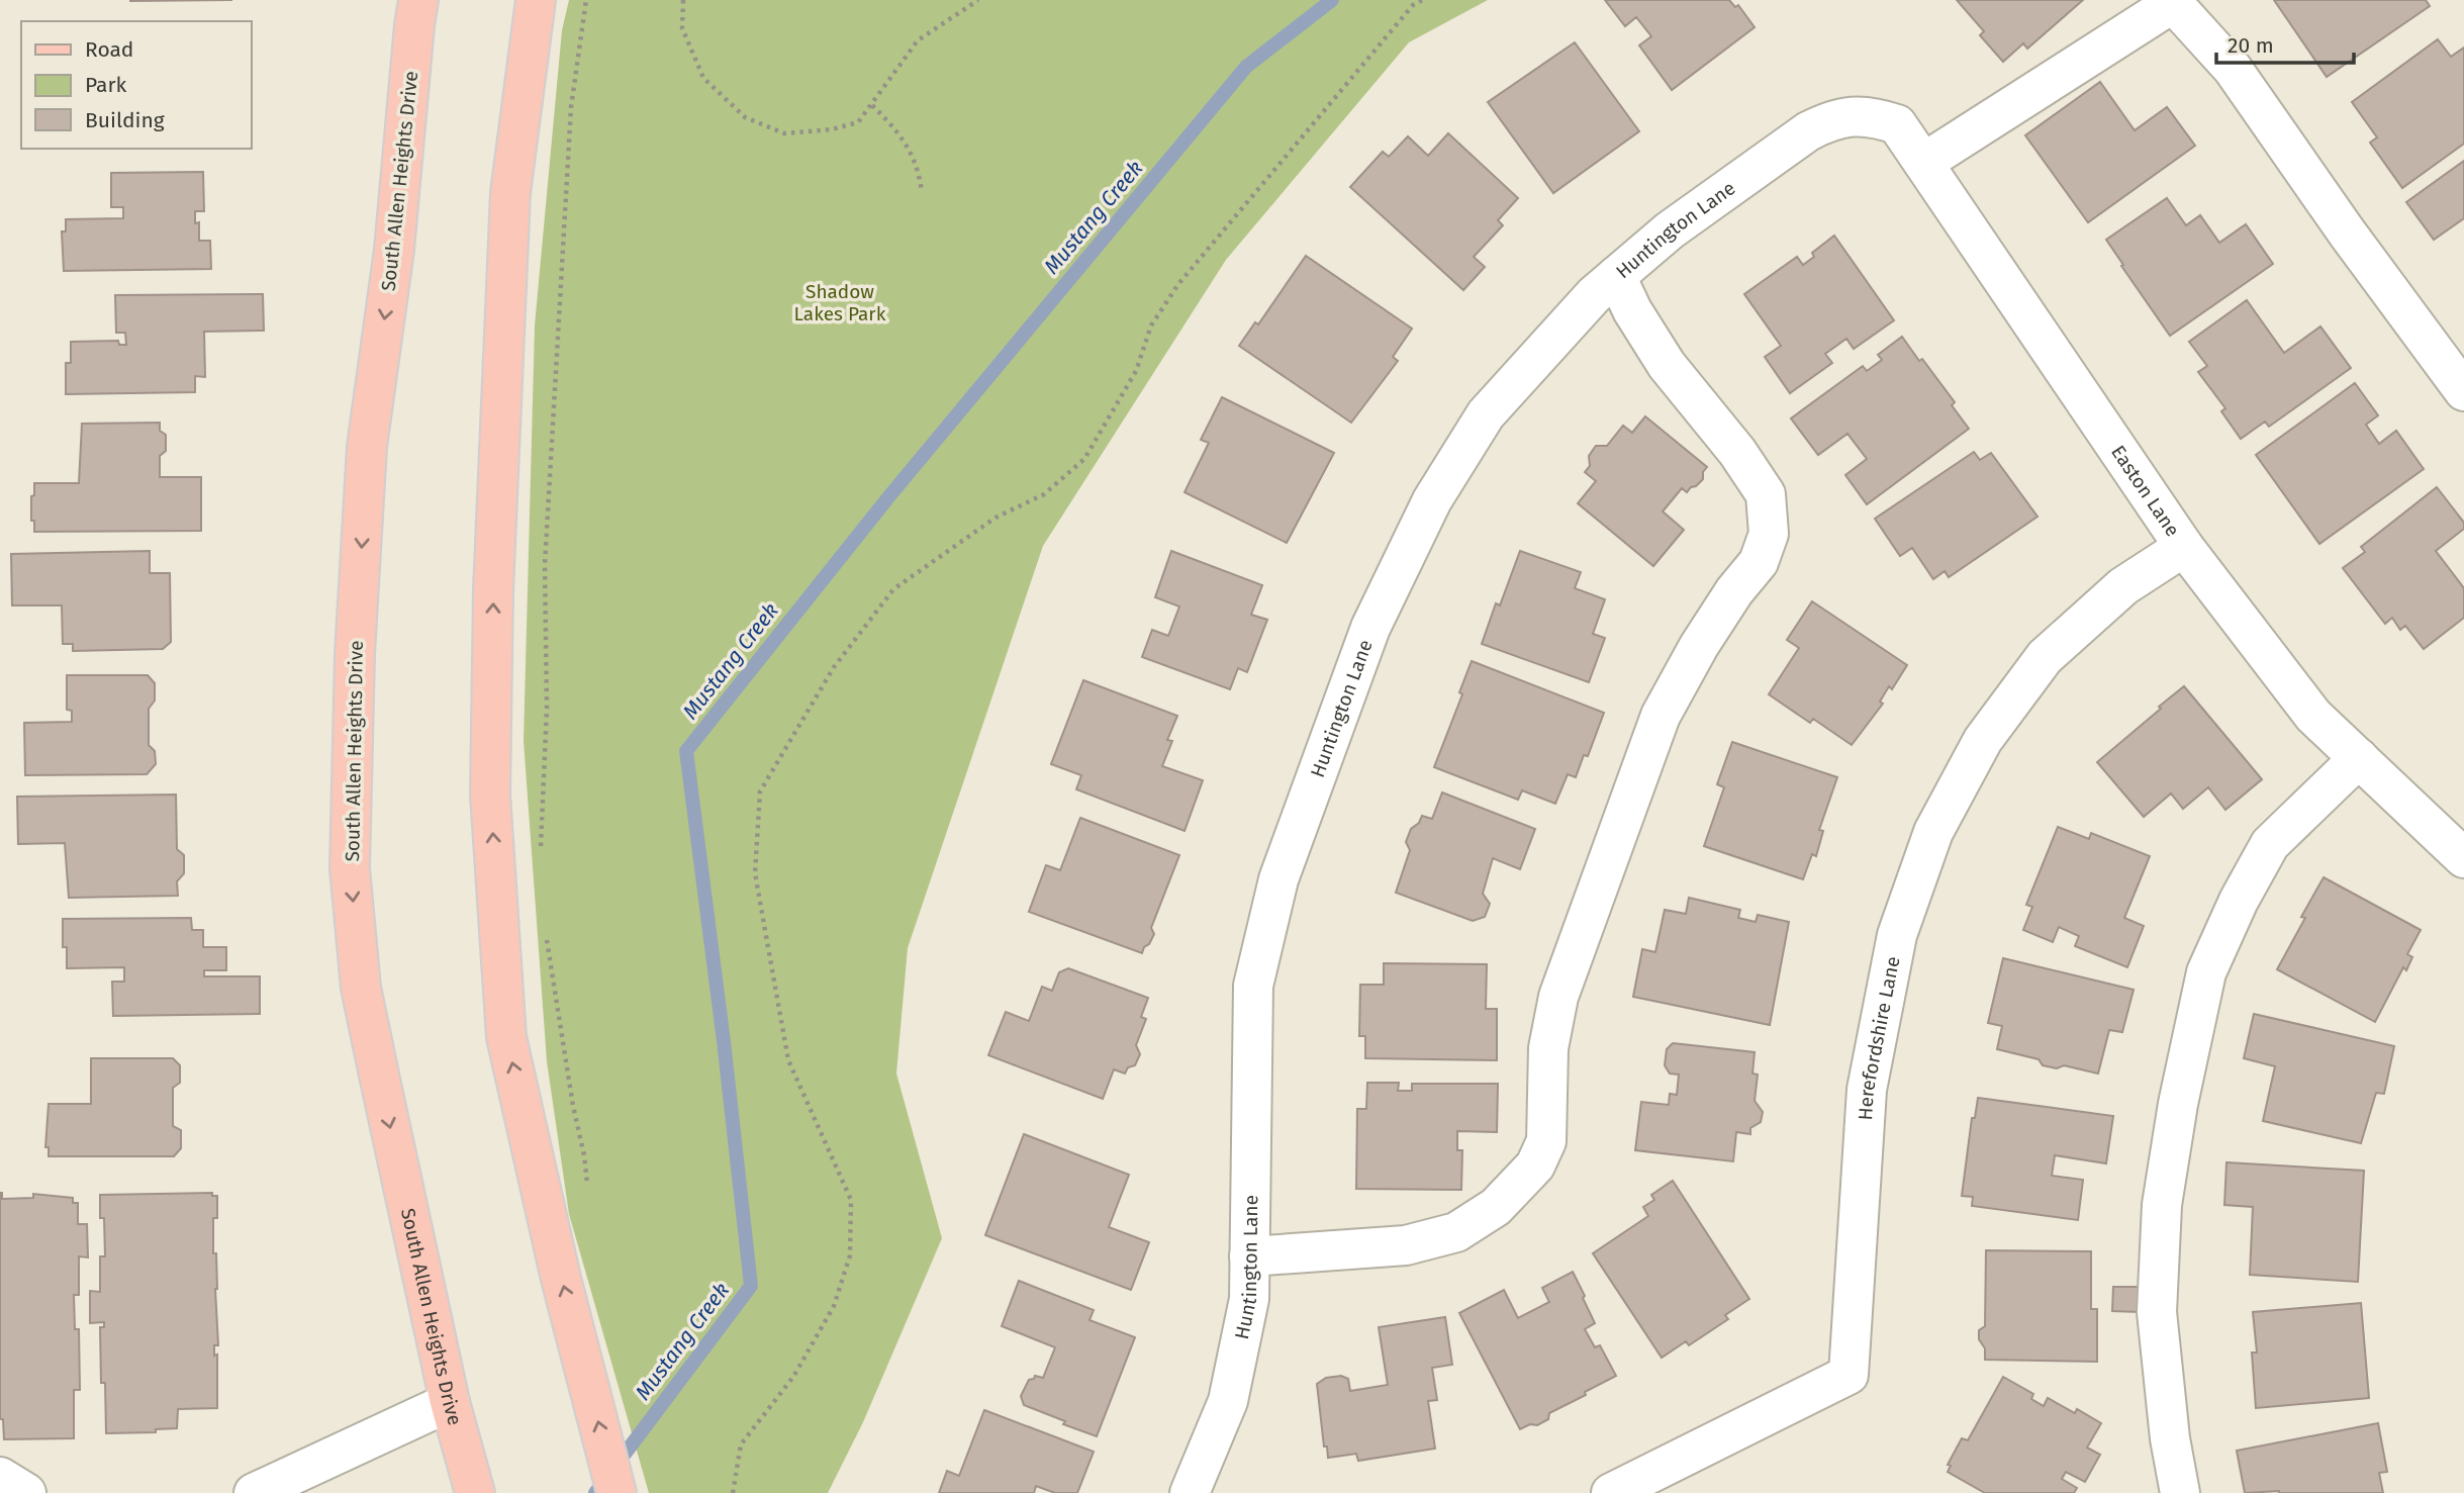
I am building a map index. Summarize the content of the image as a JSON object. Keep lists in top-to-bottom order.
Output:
{
  "streets": {
    "main road": ["South Allen Heights Drive"],
    "street": ["Huntington Lane", "Easton Lane", "Herefordshire Lane"]
  },
  "crossings": [
    ["Huntington Lane", "Easton Lane"],
    ["Easton Lane", "Herefordshire Lane"]
  ],
  "water": ["Mustang Creek"],
  "parks": ["Shadow Lakes Park"],
  "legend": ["Road", "Park", "Building"],
  "scale_bar": "20 m"
}
